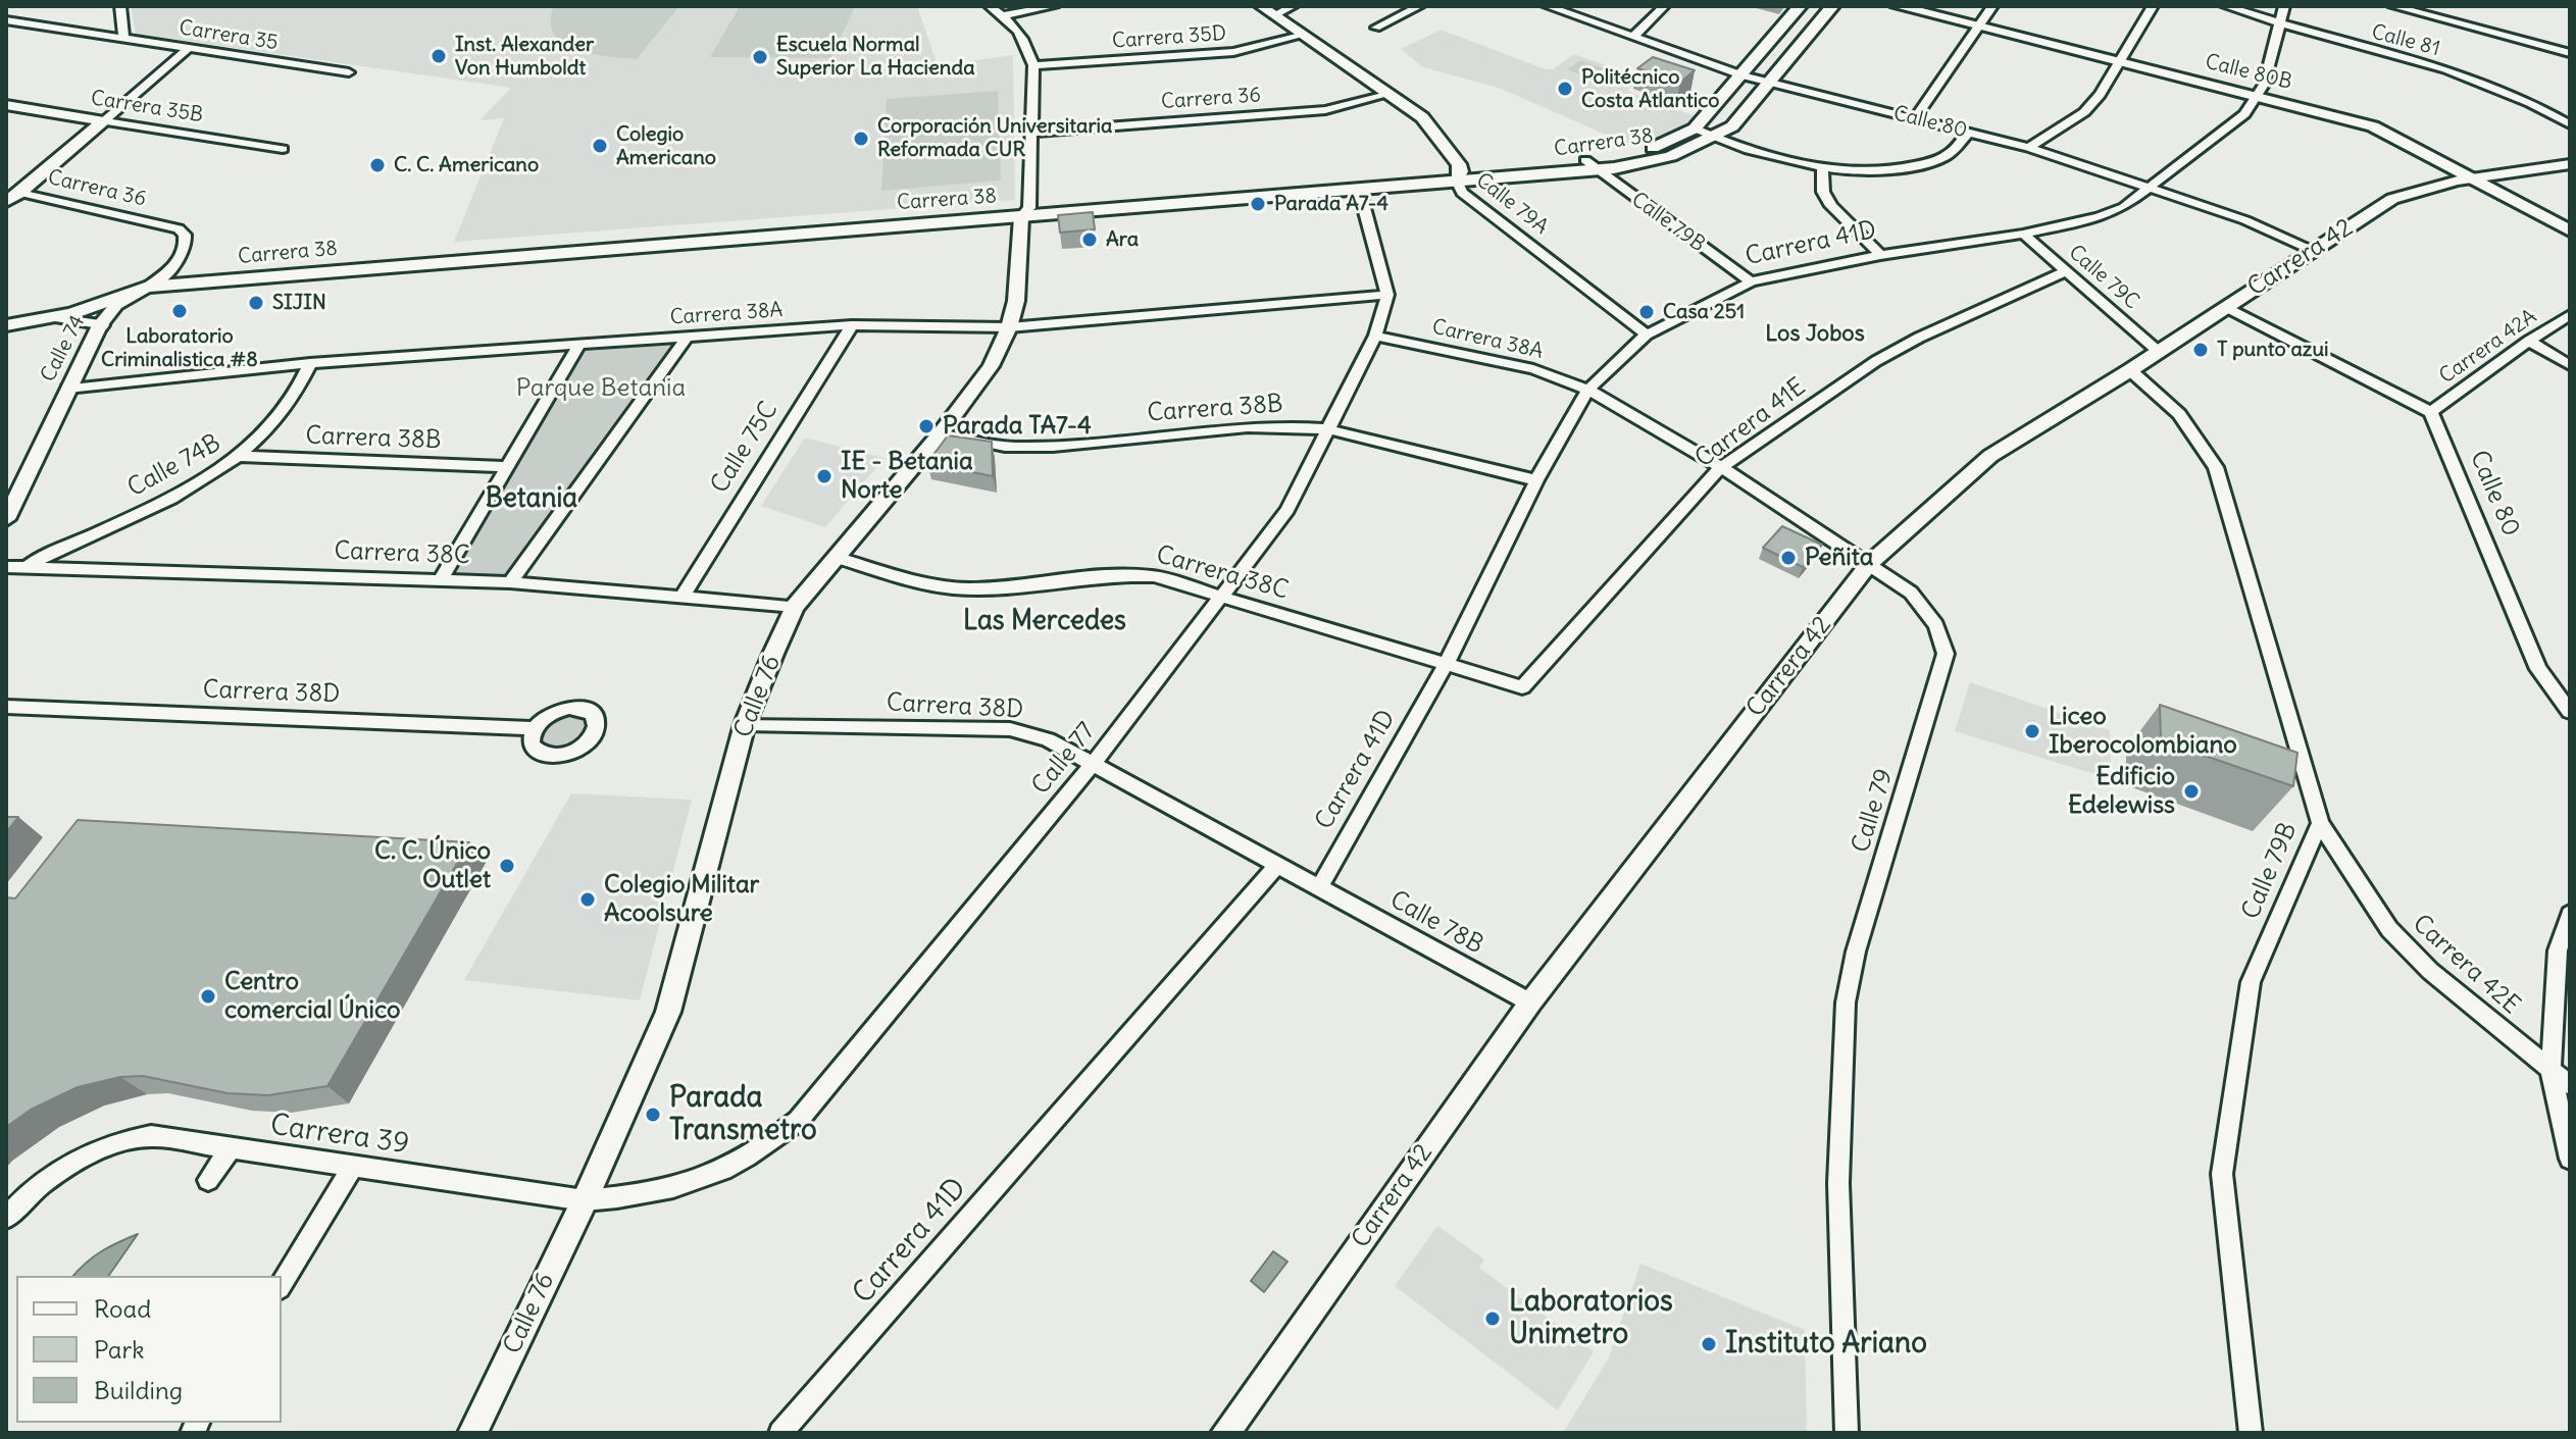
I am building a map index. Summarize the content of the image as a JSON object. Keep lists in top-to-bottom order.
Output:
{
  "streets": {
    "main road": ["Calle 80B", "Carrera 35B", "Carrera 38"],
    "street": [
      "Carrera 35",
      "Carrera 35D",
      "Calle 81",
      "Carrera 36",
      "Calle 80",
      "Calle 79A",
      "Calle 79B",
      "Carrera 41D",
      "Carrera 42",
      "Calle 79C",
      "Carrera 38A",
      "Carrera 42A",
      "Calle 74",
      "Carrera 38B",
      "Carrera 41E",
      "Calle 75C",
      "Calle 74B",
      "Carrera 38C",
      "Carrera 38D",
      "Calle 76",
      "Calle 77",
      "Calle 79",
      "Calle 78B",
      "Carrera 42E",
      "Carrera 39"
    ]
  },
  "crossings": [
    ["Carrera 35D", "Calle 79A"],
    ["Carrera 35D", "Calle 76"],
    ["Calle 81", "Carrera 41D"],
    ["Calle 80B", "Carrera 41D"],
    ["Calle 80B", "Carrera 42"],
    ["Carrera 36", "Calle 79A"],
    ["Carrera 36", "Calle 74"],
    ["Carrera 36", "Calle 76"],
    ["Calle 80", "Carrera 38"],
    ["Calle 80", "Carrera 41D"],
    ["Calle 80", "Carrera 42"],
    ["Calle 80", "Carrera 42A"],
    ["Carrera 38", "Calle 79A"],
    ["Carrera 38", "Calle 79B"],
    ["Carrera 38", "Calle 74"],
    ["Carrera 38", "Calle 76"],
    ["Calle 79A", "Carrera 41D"],
    ["Calle 79B", "Carrera 41D"],
    ["Calle 79B", "Carrera 42"],
    ["Calle 79B", "Carrera 42E"],
    ["Carrera 41D", "Calle 79C"],
    ["Carrera 41D", "Carrera 38A"],
    ["Carrera 41D", "Carrera 38B"],
    ["Carrera 41D", "Carrera 38C"],
    ["Carrera 41D", "Carrera 38D"],
    ["Carrera 41D", "Calle 79"],
    ["Carrera 41D", "Calle 78B"],
    ["Carrera 42", "Calle 79C"],
    ["Carrera 42", "Calle 79"],
    ["Carrera 42", "Calle 78B"],
    ["Calle 79C", "Carrera 41E"],
    ["Carrera 38A", "Calle 74"],
    ["Carrera 38A", "Calle 75C"],
    ["Carrera 38A", "Calle 74B"],
    ["Carrera 38A", "Calle 76"],
    ["Carrera 38A", "Calle 77"],
    ["Carrera 38A", "Calle 79"],
    ["Carrera 38B", "Calle 74B"],
    ["Carrera 38B", "Calle 76"],
    ["Carrera 38B", "Calle 77"],
    ["Carrera 41E", "Carrera 38C"],
    ["Carrera 41E", "Calle 79"],
    ["Calle 75C", "Carrera 38C"],
    ["Calle 74B", "Carrera 38C"],
    ["Carrera 38C", "Calle 76"],
    ["Carrera 38C", "Calle 77"],
    ["Carrera 38D", "Calle 76"],
    ["Carrera 38D", "Calle 77"],
    ["Carrera 38D", "Calle 78B"],
    ["Calle 76", "Calle 77"],
    ["Calle 76", "Carrera 39"],
    ["Calle 77", "Carrera 39"]
  ],
  "districts": ["Los Jobos", "Betania", "Las Mercedes"],
  "parks": ["Parque Betania"],
  "places": [
    "Inst. Alexander Von Humboldt",
    "Escuela Normal Superior La Hacienda",
    "Politécnico Costa Atlantico",
    "Corporación Universitaria Reformada CUR",
    "Colegio Americano",
    "C. C. Americano",
    "Parada A7-4",
    "Ara",
    "SIJIN",
    "Laboratorio Criminalistica #8",
    "Casa 251",
    "T punto azui",
    "Parada TA7-4",
    "IE - Betania Norte",
    "Peñita",
    "Liceo Iberocolombiano",
    "Edificio Edelewiss",
    "C. C. Único Outlet",
    "Colegio Militar Acoolsure",
    "Centro comercial Único",
    "Parada Transmetro",
    "Laboratorios Unimetro",
    "Instituto Ariano"
  ],
  "legend": ["Road", "Park", "Building"]
}
